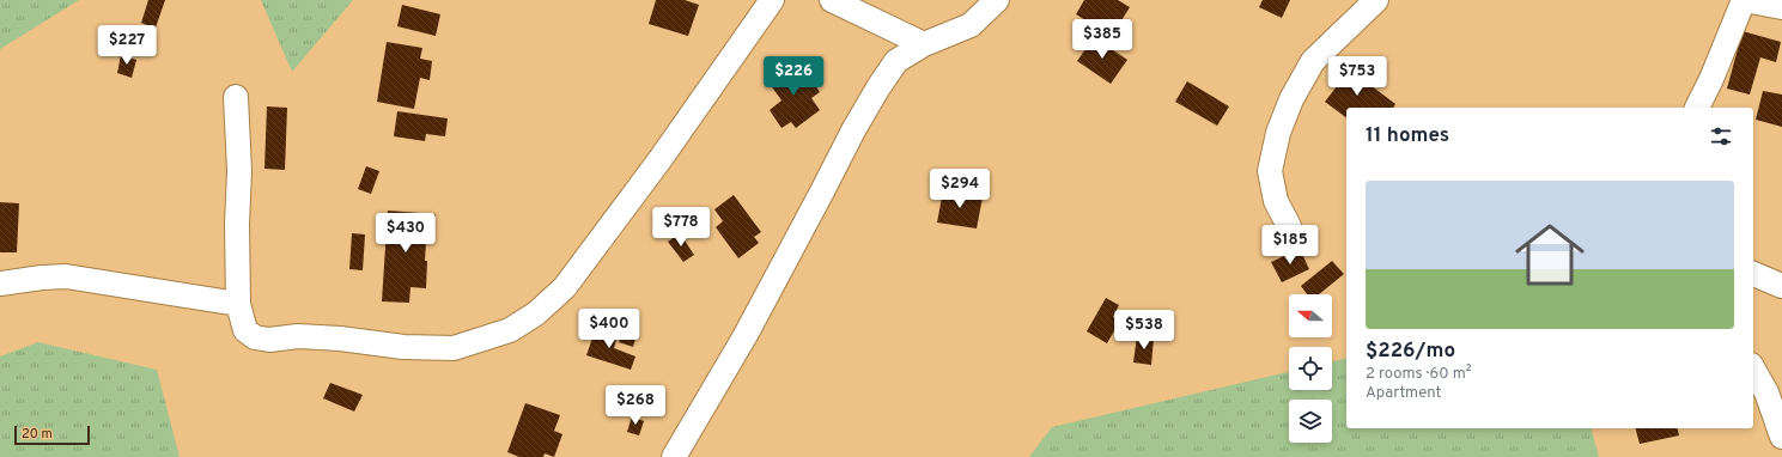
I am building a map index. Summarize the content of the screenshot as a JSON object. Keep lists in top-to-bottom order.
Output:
{
  "scale_bar": "20 m",
  "north": "left",
  "page": {
    "price": [
      "$385",
      "$227",
      "$226",
      "$753",
      "$294",
      "$778",
      "$430",
      "$185",
      "$400",
      "$538",
      "$268"
    ],
    "heading": "11 homes",
    "list": [
      {
        "name": "$226/mo",
        "note": "2 rooms · 60 m² · Apartment"
      }
    ],
    "scale": "20 m"
  }
}
